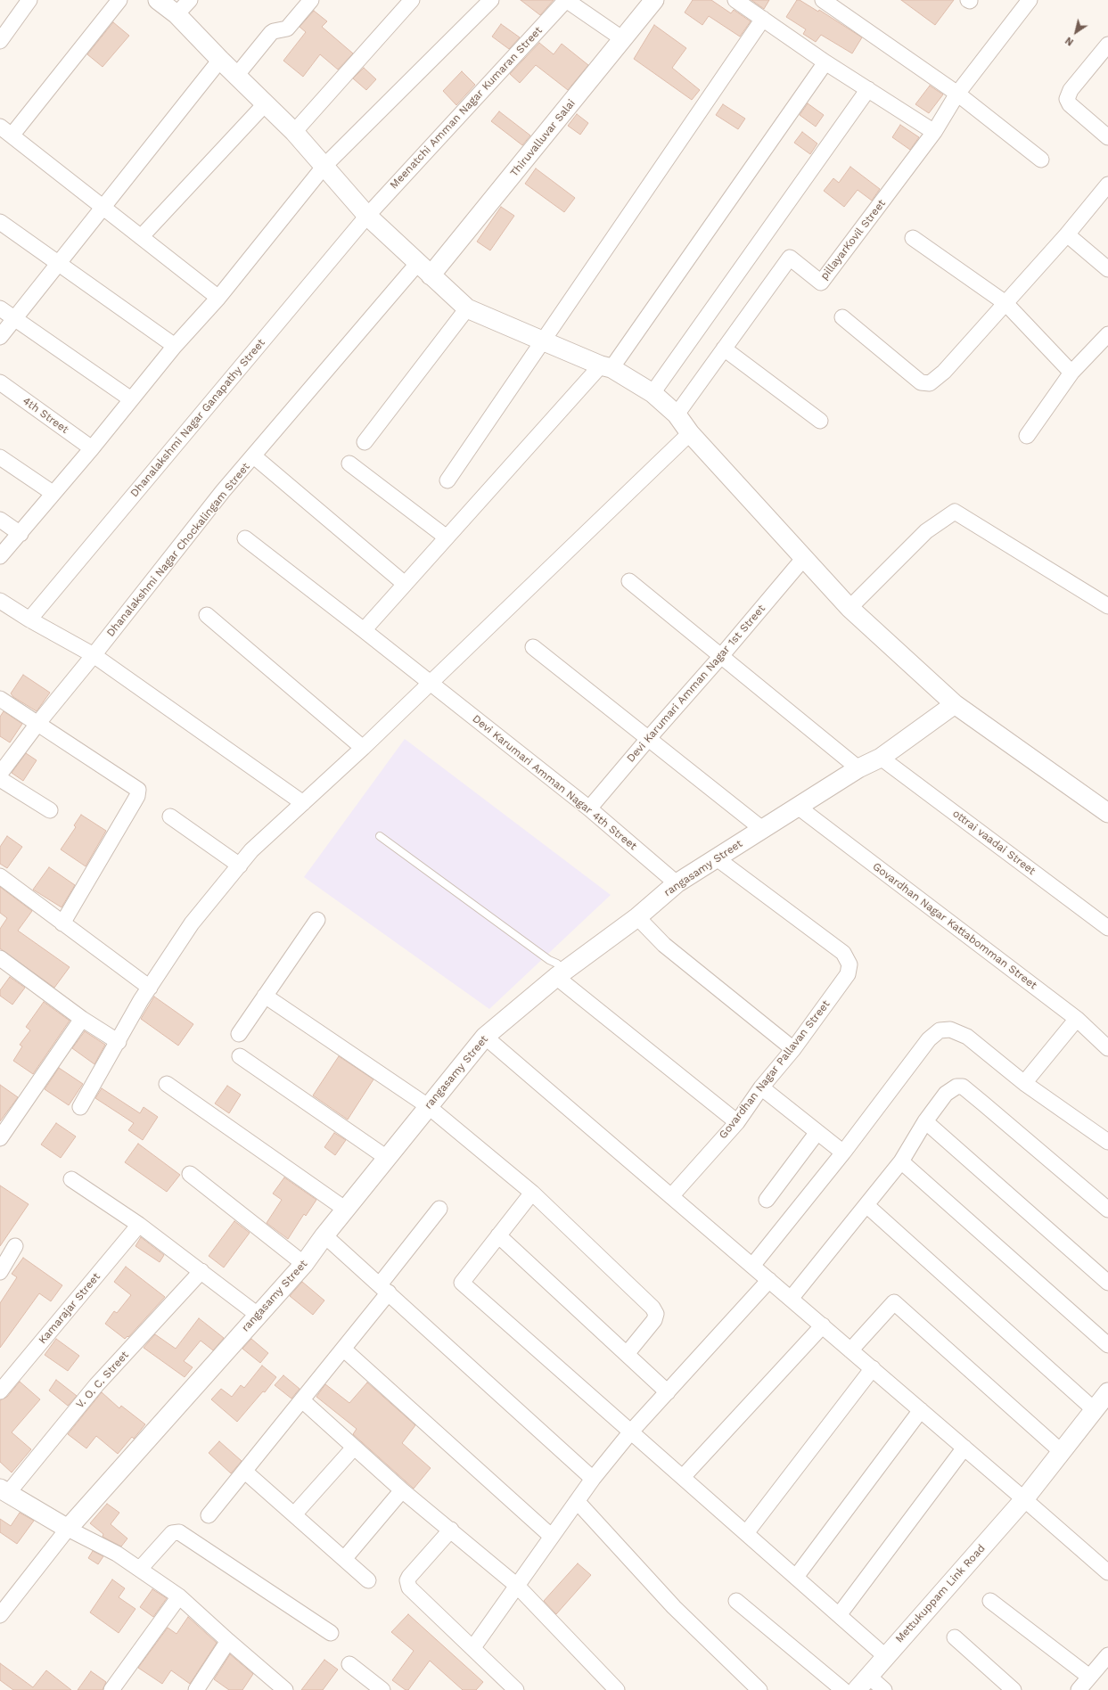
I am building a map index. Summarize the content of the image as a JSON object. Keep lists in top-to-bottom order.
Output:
{
  "streets": {
    "street": [
      "Meenatchi Amman Nagar Kumaran Street",
      "Thiruvalluvar Salai",
      "pillayarKovil Street",
      "4th Street",
      "Dhanalakshmi Nagar Ganapathy Street",
      "Dhanalakshmi Nagar Chockalingam Street",
      "Devi Karumari Amman Nagar 1st Street",
      "Devi Karumari Amman Nagar 4th Street",
      "ottrai vaadai Street",
      "rangasamy Street",
      "Govardhan Nagar Kattabomman Street",
      "Govardhan Nagar Pallavan Street",
      "Kamarajar Street",
      "V. O. C. Street",
      "Mettukuppam Link Road"
    ]
  },
  "crossings": [
    ["Meenatchi Amman Nagar Kumaran Street", "Dhanalakshmi Nagar Ganapathy Street"],
    ["Devi Karumari Amman Nagar 1st Street", "Devi Karumari Amman Nagar 4th Street"],
    ["Devi Karumari Amman Nagar 4th Street", "rangasamy Street"],
    ["ottrai vaadai Street", "rangasamy Street"],
    ["rangasamy Street", "Govardhan Nagar Kattabomman Street"],
    ["rangasamy Street", "Govardhan Nagar Pallavan Street"]
  ],
  "north": "bottom left"
}
